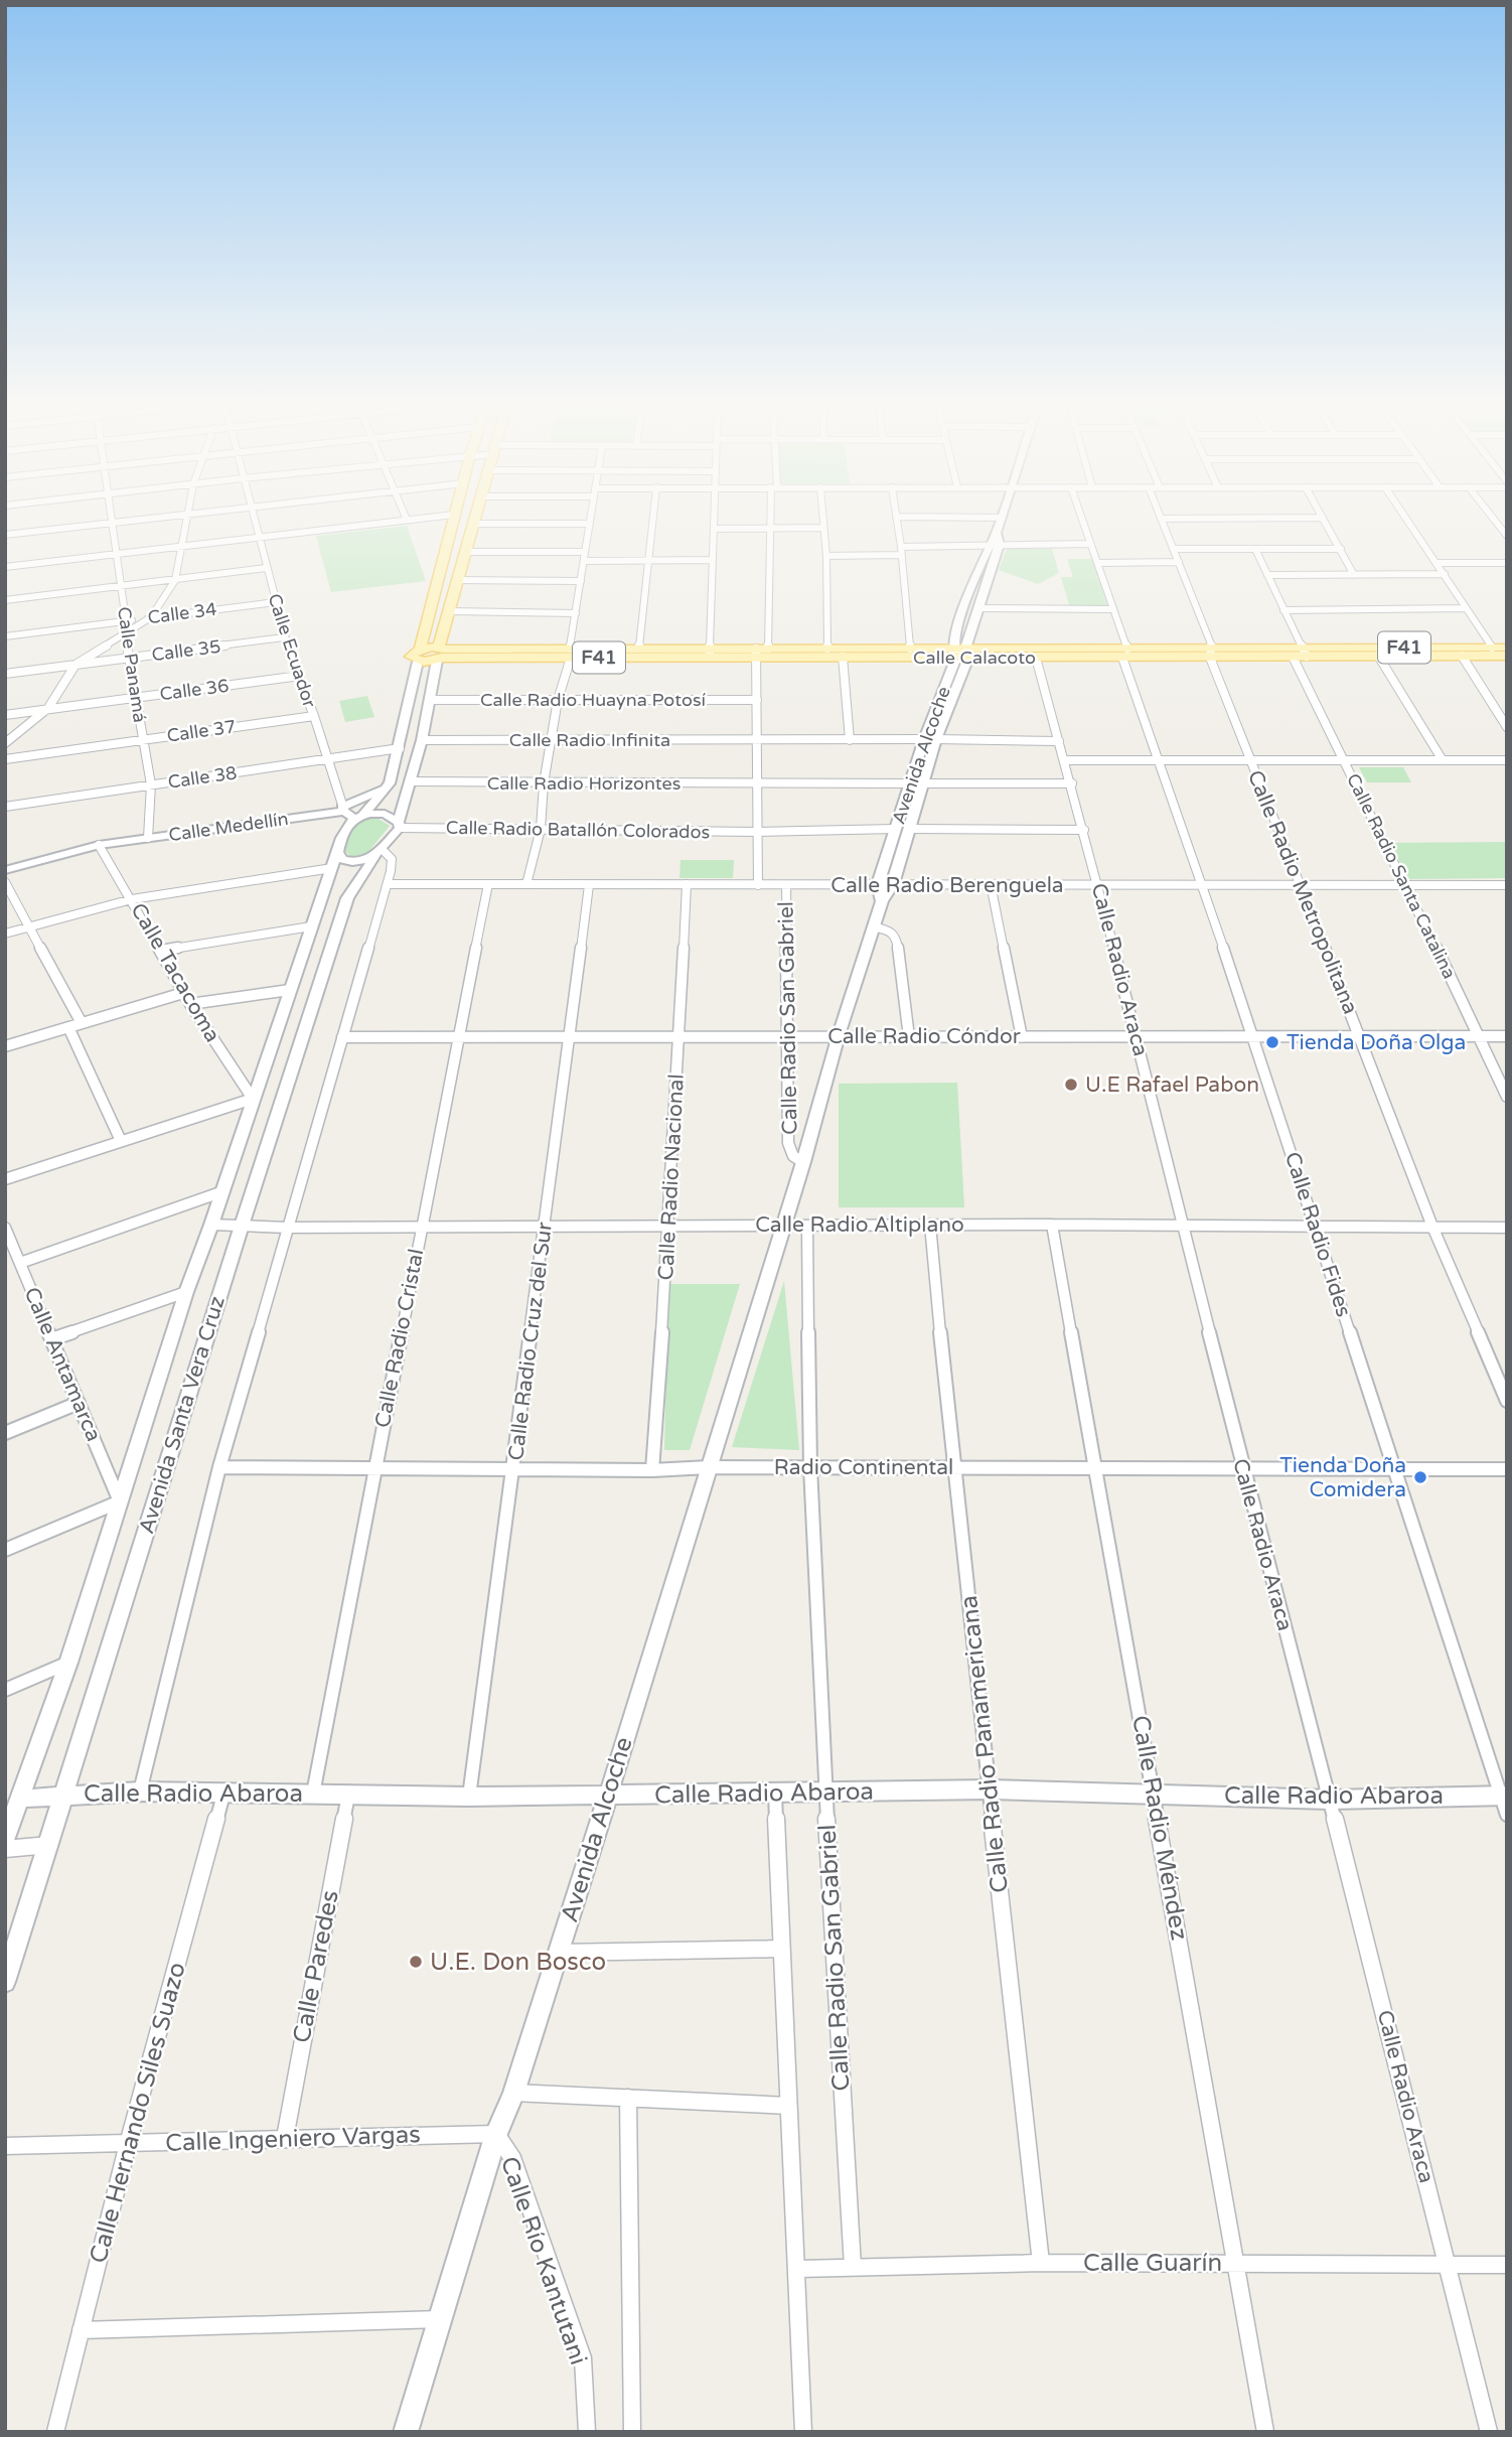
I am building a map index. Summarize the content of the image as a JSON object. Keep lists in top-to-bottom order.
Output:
{
  "streets": {
    "main road": ["F41", "Calle Calacoto"],
    "street": [
      "Calle 34",
      "Calle 35",
      "Calle Ecuador",
      "Calle Panamá",
      "Calle 36",
      "Calle Radio Huayna Potosí",
      "Calle 37",
      "Calle Radio Infinita",
      "Avenida Alcoche",
      "Calle 38",
      "Calle Radio Horizontes",
      "Calle Medellín",
      "Calle Radio Batallón Colorados",
      "Calle Radio Santa Catalina",
      "Calle Radio Berenguela",
      "Calle Radio Metropolitana",
      "Calle Radio Araca",
      "Calle Tacacoma",
      "Calle Radio San Gabriel",
      "Calle Radio Cóndor",
      "Calle Radio Nacional",
      "Calle Radio Altiplano",
      "Calle Radio Fides",
      "Calle Radio Cristal",
      "Calle Radio Cruz del Sur",
      "Calle Antamarca",
      "Avenida Santa Vera Cruz",
      "Radio Continental",
      "Calle Radio Panamericana",
      "Calle Radio Abaroa",
      "Calle Radio Méndez",
      "Calle Paredes",
      "Calle Hernando Siles Suazo",
      "Calle Ingeniero Vargas",
      "Calle Río Kantutani",
      "Calle Guarín"
    ]
  },
  "crossings": [
    ["Calle 34", "Calle Ecuador"],
    ["Calle 34", "Calle Panamá"],
    ["Calle 35", "Calle Ecuador"],
    ["Calle 35", "Calle Panamá"],
    ["Calle Ecuador", "Calle 36"],
    ["Calle Ecuador", "Calle 37"],
    ["Calle Ecuador", "Calle 38"],
    ["Calle Ecuador", "Calle Medellín"],
    ["Calle Calacoto", "Avenida Alcoche"],
    ["Calle Calacoto", "Calle Radio Santa Catalina"],
    ["Calle Calacoto", "Calle Radio Metropolitana"],
    ["Calle Calacoto", "Calle Radio Araca"],
    ["Calle Calacoto", "Calle Radio Fides"],
    ["Calle Panamá", "Calle 36"],
    ["Calle Panamá", "Calle 37"],
    ["Calle Panamá", "Calle 38"],
    ["Calle Panamá", "Calle Medellín"],
    ["Calle Radio Infinita", "Avenida Alcoche"],
    ["Calle Radio Infinita", "Calle Radio Araca"],
    ["Avenida Alcoche", "Calle Radio Horizontes"],
    ["Avenida Alcoche", "Calle Radio Batallón Colorados"],
    ["Avenida Alcoche", "Calle Radio Berenguela"],
    ["Avenida Alcoche", "Calle Radio San Gabriel"],
    ["Avenida Alcoche", "Calle Radio Cóndor"],
    ["Avenida Alcoche", "Calle Radio Altiplano"],
    ["Avenida Alcoche", "Radio Continental"],
    ["Avenida Alcoche", "Calle Radio Abaroa"],
    ["Avenida Alcoche", "Calle Ingeniero Vargas"],
    ["Avenida Alcoche", "Calle Río Kantutani"],
    ["Calle Medellín", "Calle Tacacoma"],
    ["Calle Radio Batallón Colorados", "Avenida Santa Vera Cruz"],
    ["Calle Radio Santa Catalina", "Calle Radio Berenguela"],
    ["Calle Radio Santa Catalina", "Calle Radio Cóndor"],
    ["Calle Radio Berenguela", "Calle Radio Metropolitana"],
    ["Calle Radio Berenguela", "Calle Radio Araca"],
    ["Calle Radio Berenguela", "Calle Radio San Gabriel"],
    ["Calle Radio Berenguela", "Calle Radio Nacional"],
    ["Calle Radio Berenguela", "Calle Radio Fides"],
    ["Calle Radio Berenguela", "Calle Radio Cristal"],
    ["Calle Radio Berenguela", "Calle Radio Cruz del Sur"],
    ["Calle Radio Metropolitana", "Calle Radio Cóndor"],
    ["Calle Radio Metropolitana", "Calle Radio Altiplano"],
    ["Calle Radio Araca", "Calle Radio Cóndor"],
    ["Calle Radio Araca", "Calle Radio Altiplano"],
    ["Calle Radio Araca", "Radio Continental"],
    ["Calle Radio Araca", "Calle Radio Abaroa"],
    ["Calle Radio Araca", "Calle Guarín"],
    ["Calle Tacacoma", "Avenida Santa Vera Cruz"],
    ["Calle Radio San Gabriel", "Calle Radio Cóndor"],
    ["Calle Radio San Gabriel", "Calle Radio Altiplano"],
    ["Calle Radio San Gabriel", "Radio Continental"],
    ["Calle Radio San Gabriel", "Calle Radio Abaroa"],
    ["Calle Radio San Gabriel", "Calle Guarín"],
    ["Calle Radio Cóndor", "Calle Radio Nacional"],
    ["Calle Radio Cóndor", "Calle Radio Fides"],
    ["Calle Radio Cóndor", "Calle Radio Cristal"],
    ["Calle Radio Cóndor", "Calle Radio Cruz del Sur"],
    ["Calle Radio Nacional", "Calle Radio Altiplano"],
    ["Calle Radio Nacional", "Radio Continental"],
    ["Calle Radio Altiplano", "Calle Radio Fides"],
    ["Calle Radio Altiplano", "Calle Radio Cristal"],
    ["Calle Radio Altiplano", "Calle Radio Cruz del Sur"],
    ["Calle Radio Altiplano", "Avenida Santa Vera Cruz"],
    ["Calle Radio Altiplano", "Calle Radio Panamericana"],
    ["Calle Radio Altiplano", "Calle Radio Méndez"],
    ["Calle Radio Fides", "Radio Continental"],
    ["Calle Radio Fides", "Calle Radio Abaroa"],
    ["Calle Radio Cristal", "Radio Continental"],
    ["Calle Radio Cristal", "Calle Radio Abaroa"],
    ["Calle Radio Cruz del Sur", "Radio Continental"],
    ["Calle Radio Cruz del Sur", "Calle Radio Abaroa"],
    ["Calle Antamarca", "Avenida Santa Vera Cruz"],
    ["Avenida Santa Vera Cruz", "Calle Radio Abaroa"],
    ["Radio Continental", "Calle Radio Panamericana"],
    ["Radio Continental", "Calle Radio Méndez"],
    ["Calle Radio Panamericana", "Calle Radio Abaroa"],
    ["Calle Radio Panamericana", "Calle Guarín"],
    ["Calle Radio Abaroa", "Calle Radio Méndez"],
    ["Calle Radio Abaroa", "Calle Paredes"],
    ["Calle Radio Abaroa", "Calle Hernando Siles Suazo"],
    ["Calle Radio Méndez", "Calle Guarín"],
    ["Calle Paredes", "Calle Ingeniero Vargas"],
    ["Calle Hernando Siles Suazo", "Calle Ingeniero Vargas"],
    ["Calle Ingeniero Vargas", "Calle Río Kantutani"]
  ],
  "places": [
    "Tienda Doña Olga",
    "U.E Rafael Pabon",
    "Tienda Doña Comidera",
    "U.E. Don Bosco"
  ]
}
